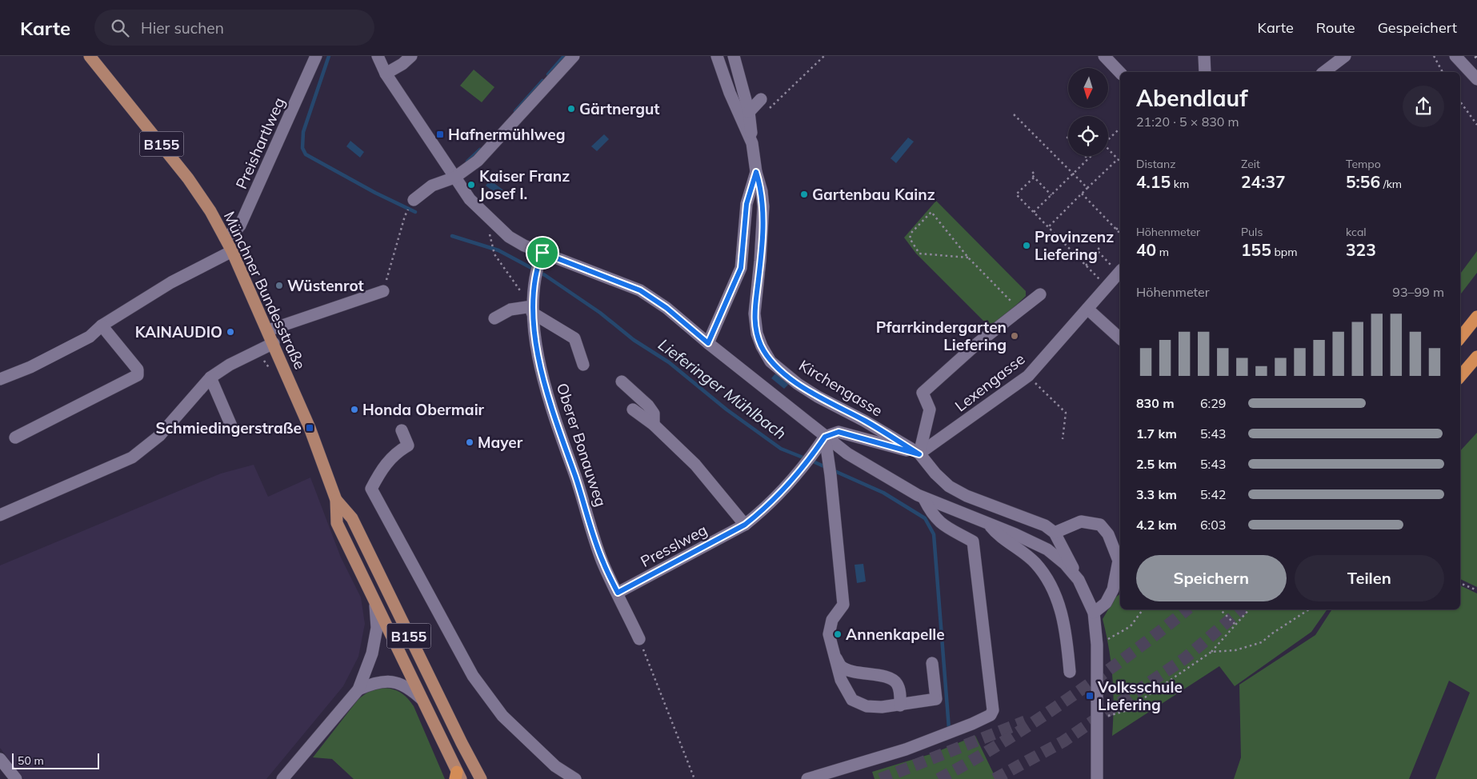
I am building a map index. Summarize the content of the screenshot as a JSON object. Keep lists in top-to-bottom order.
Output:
{
  "streets": {
    "main road": ["B155", "Münchner Bundesstraße"],
    "street": [
      "Preishartlweg",
      "Lexengasse",
      "Kirchengasse",
      "Oberer Bonauweg",
      "Presslweg"
    ]
  },
  "crossings": [
    ["Preishartlweg", "Münchner Bundesstraße"],
    ["Lexengasse", "Kirchengasse"],
    ["Kirchengasse", "Presslweg"],
    ["Oberer Bonauweg", "Presslweg"]
  ],
  "water": ["Lieferinger Mühlbach"],
  "places": {
    "other": [
      "Gärtnergut",
      "Kaiser Franz Josef I.",
      "Gartenbau Kainz",
      "Provinzenz Liefering",
      "Wüstenrot",
      "KAINAUDIO",
      "Pfarrkindergarten Liefering",
      "Honda Obermair",
      "Mayer",
      "Annenkapelle"
    ],
    "transit": ["Hafnermühlweg", "Schmiedingerstraße", "Volksschule Liefering"]
  },
  "scale_bar": "50 m",
  "north": "bottom",
  "page": {
    "header": "Karte",
    "search": "Hier suchen",
    "nav": ["Karte", "Route", "Gespeichert"],
    "heading": ["Abendlauf", "21:20 · 5 × 830 m"],
    "stats": [
      ["Distanz", "4.15 km"],
      ["Zeit", "24:37"],
      ["Tempo", "5:56 /km"],
      ["Höhenmeter", "40 m"],
      ["Puls", "155 bpm"],
      ["kcal", "323"]
    ],
    "chart": ["Höhenmeter", "93–99 m"],
    "list": [
      {
        "name": "830 m",
        "note": "6:29"
      },
      {
        "name": "1.7 km",
        "note": "5:43"
      },
      {
        "name": "2.5 km",
        "note": "5:43"
      },
      {
        "name": "3.3 km",
        "note": "5:42"
      },
      {
        "name": "4.2 km",
        "note": "6:03"
      }
    ],
    "buttons": ["Speichern", "Teilen"],
    "scale": "50 m"
  }
}
